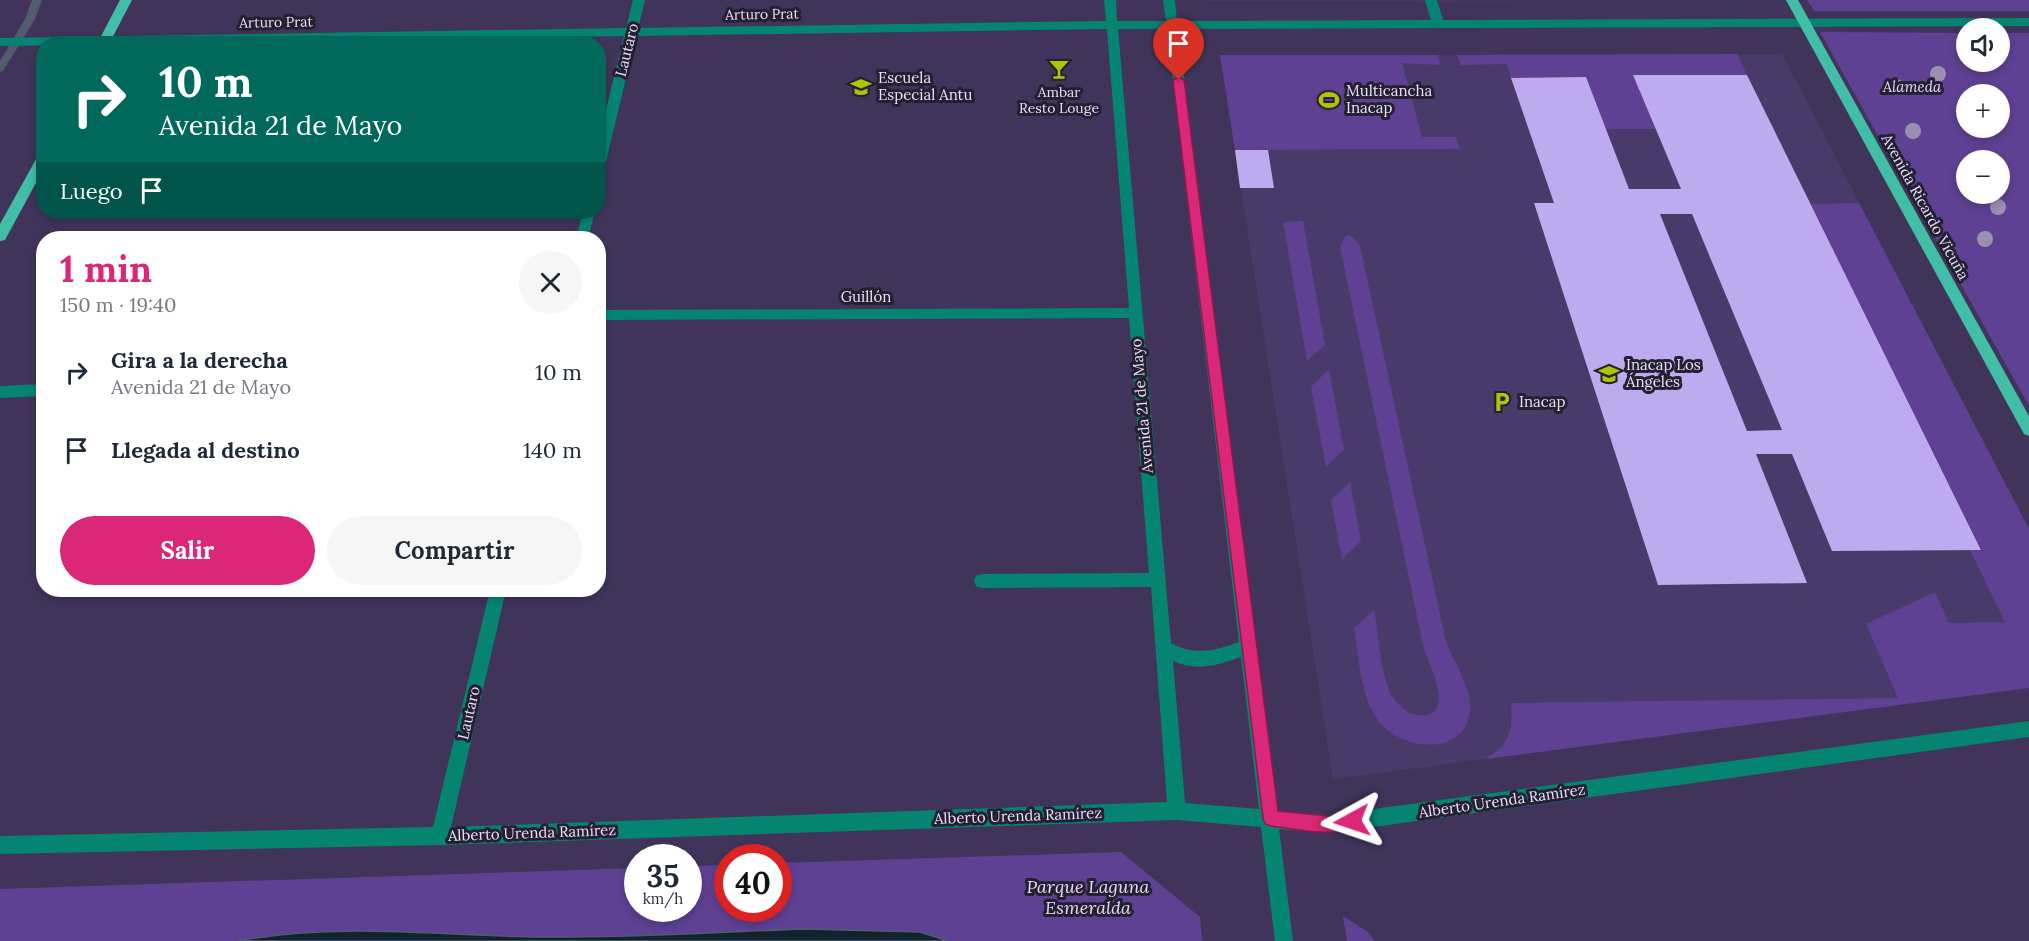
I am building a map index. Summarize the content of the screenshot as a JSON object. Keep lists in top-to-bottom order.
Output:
{
  "streets": {
    "main road": ["Avenida Ricardo Vicuña"],
    "street": [
      "Arturo Prat",
      "Lautaro",
      "Guillón",
      "Avenida 21 de Mayo",
      "Alberto Urenda Ramírez"
    ]
  },
  "crossings": [
    ["Arturo Prat", "Lautaro"],
    ["Arturo Prat", "Avenida Ricardo Vicuña"],
    ["Arturo Prat", "Avenida 21 de Mayo"],
    ["Lautaro", "Alberto Urenda Ramírez"],
    ["Guillón", "Avenida 21 de Mayo"],
    ["Avenida 21 de Mayo", "Alberto Urenda Ramírez"]
  ],
  "parks": ["Alameda", "Parque Laguna Esmeralda"],
  "places": {
    "bar": ["Ambar Resto Louge"],
    "school or university": ["Escuela Especial Antu", "Inacap Los Ángeles"],
    "sports": ["Multicancha Inacap"],
    "parking": ["Inacap"]
  },
  "page": {
    "map_buttons": ["+", "−"],
    "turn": ["10 m", "Avenida 21 de Mayo"],
    "then": "Luego",
    "heading": ["1 min", "150 m · 19:40"],
    "list": [
      {
        "name": "Gira a la derecha",
        "note": "Avenida 21 de Mayo",
        "value": "10 m"
      },
      {
        "name": "Llegada al destino",
        "value": "140 m"
      }
    ],
    "buttons": ["Salir", "Compartir"],
    "speed": "35 km/h",
    "limit": "40"
  }
}
